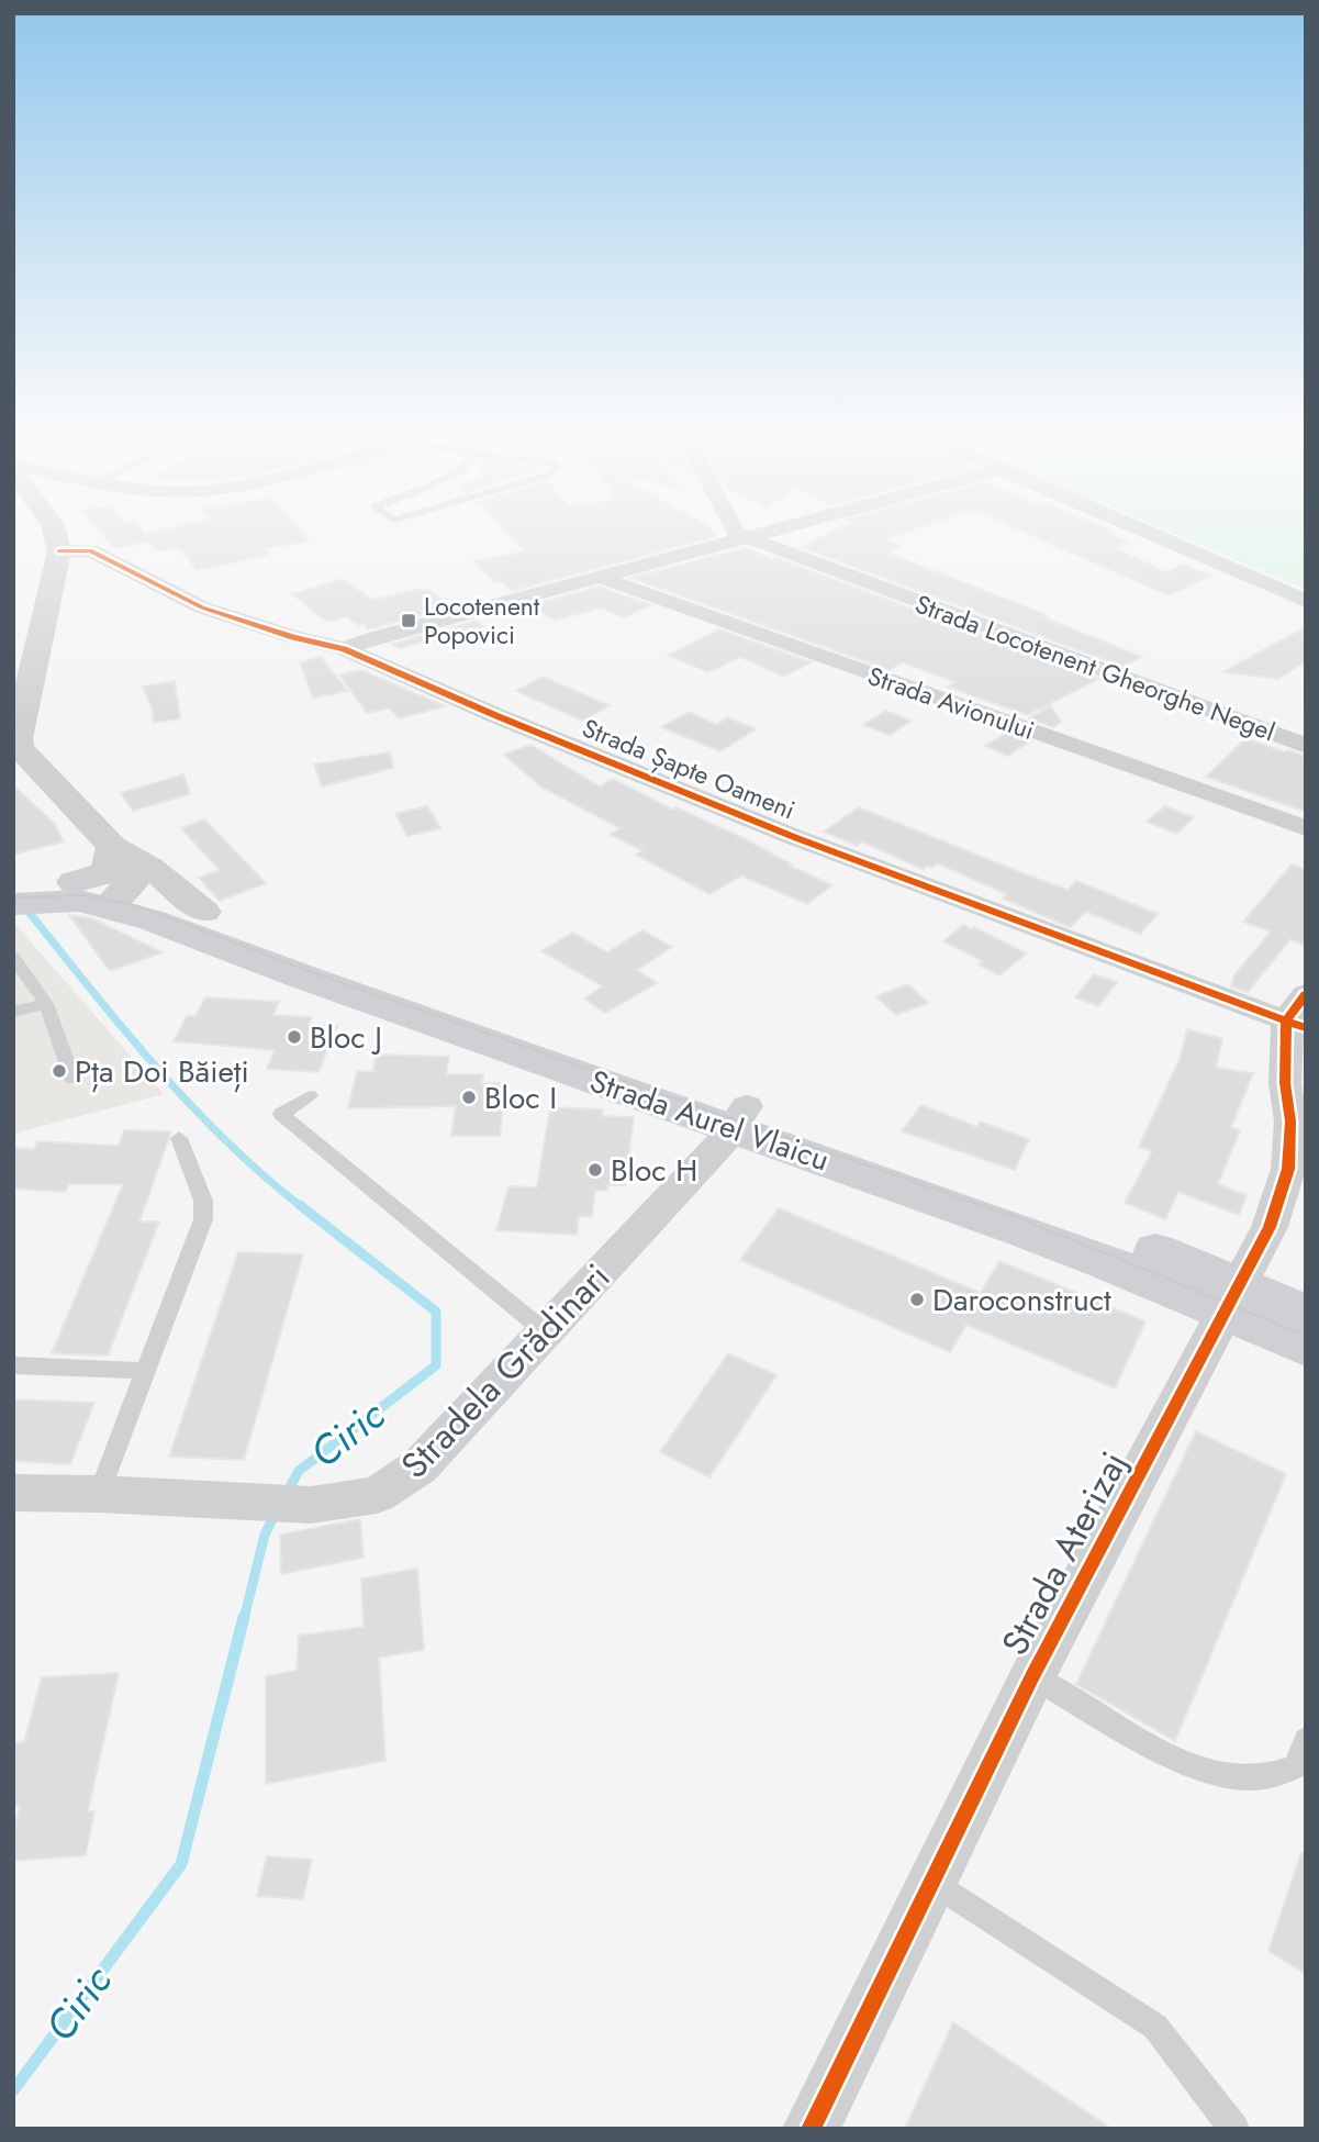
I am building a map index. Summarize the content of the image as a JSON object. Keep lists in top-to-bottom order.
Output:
{
  "streets": {
    "main road": ["Strada Aurel Vlaicu"],
    "street": [
      "Strada Locotenent Gheorghe Negel",
      "Strada Avionului",
      "Strada Șapte Oameni",
      "Stradela Grădinari",
      "Strada Aterizaj"
    ]
  },
  "crossings": [
    ["Strada Șapte Oameni", "Strada Aurel Vlaicu"],
    ["Strada Șapte Oameni", "Strada Aterizaj"],
    ["Strada Aurel Vlaicu", "Stradela Grădinari"],
    ["Strada Aurel Vlaicu", "Strada Aterizaj"]
  ],
  "water": ["Ciric"],
  "places": {
    "transit": ["Locotenent Popovici"],
    "other": [
      "Bloc J",
      "Pța Doi Băieți",
      "Bloc I",
      "Bloc H",
      "Daroconstruct"
    ]
  }
}
